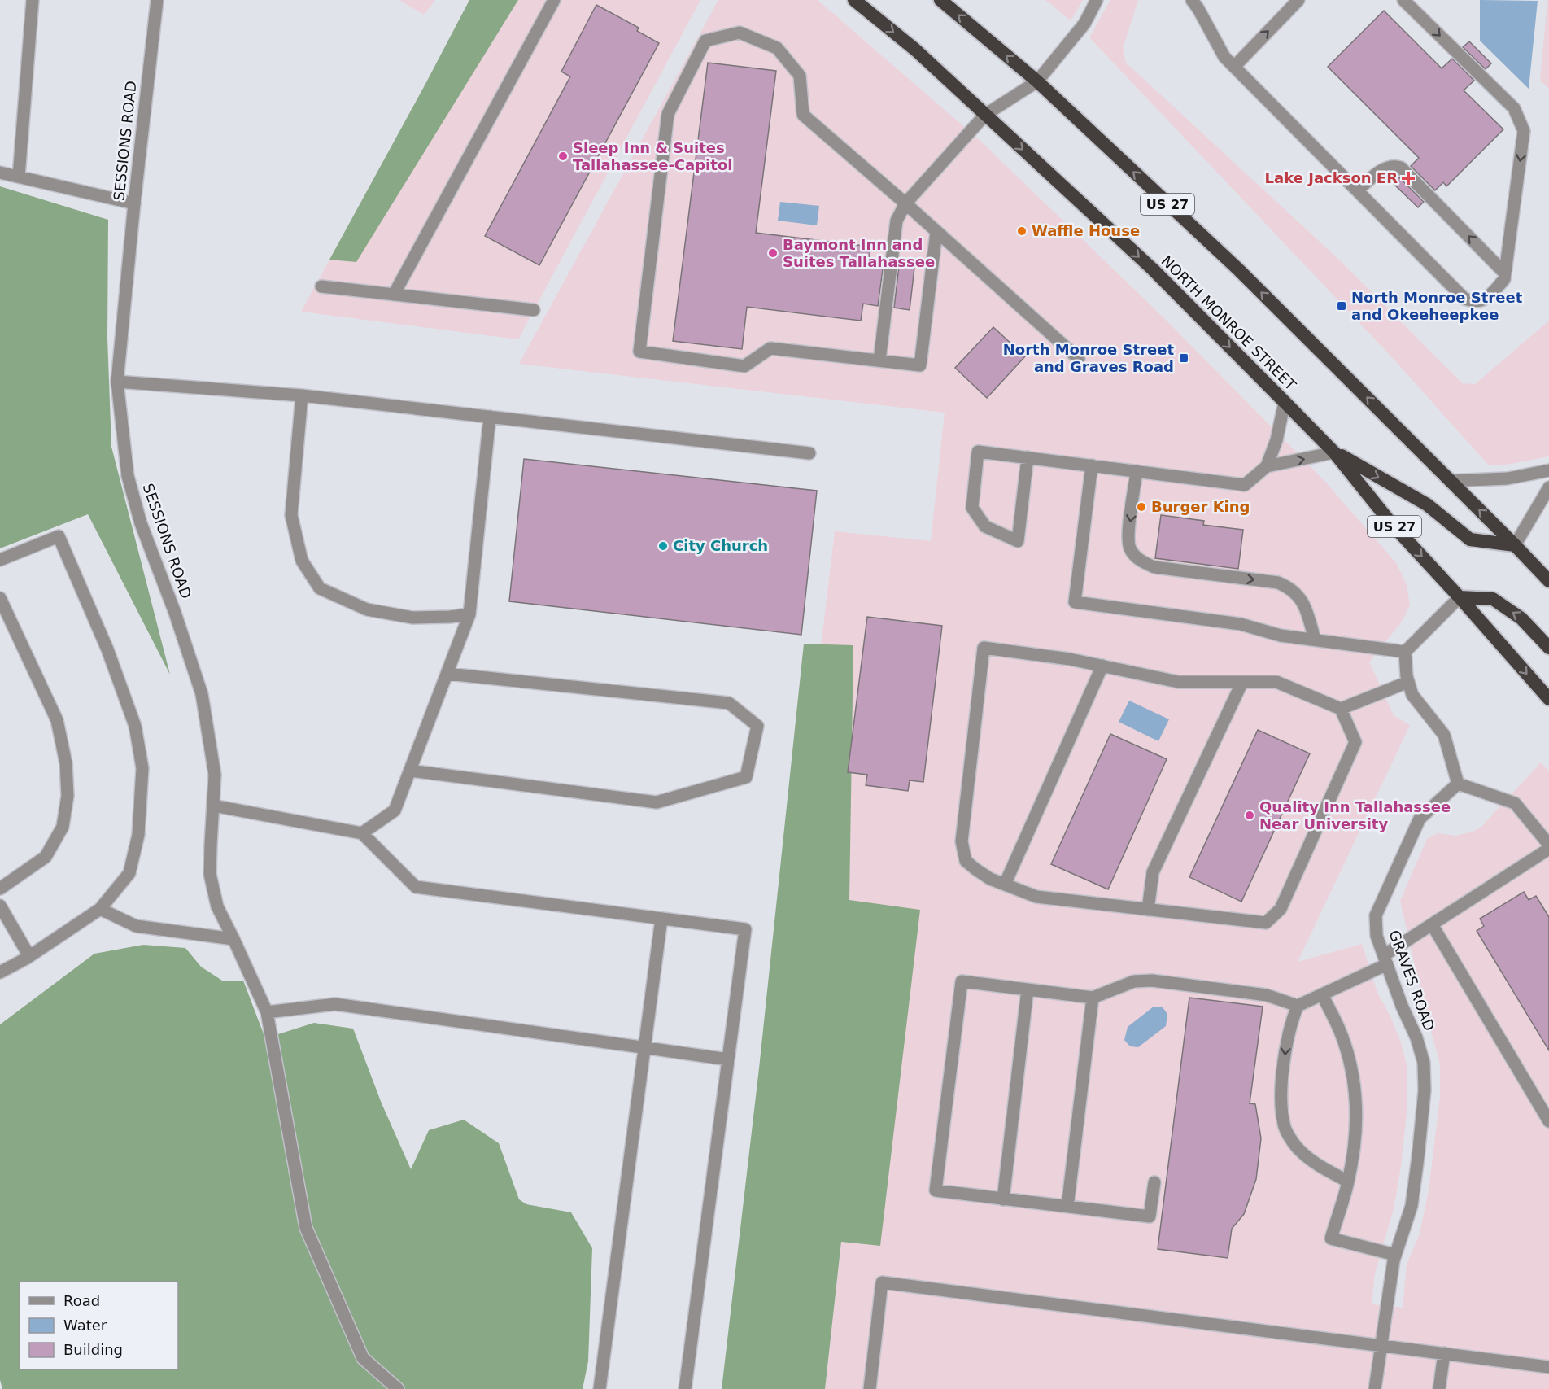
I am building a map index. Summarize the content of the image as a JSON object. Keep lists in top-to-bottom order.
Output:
{
  "streets": {
    "highway": ["US 27", "NORTH MONROE STREET"],
    "street": ["SESSIONS ROAD", "GRAVES ROAD"]
  },
  "places": {
    "other": [
      "Sleep Inn & Suites Tallahassee-Capitol",
      "Waffle House",
      "Baymont Inn and Suites Tallahassee",
      "Burger King",
      "City Church",
      "Quality Inn Tallahassee Near University"
    ],
    "health": ["Lake Jackson ER"],
    "transit": ["North Monroe Street and Okeeheepkee", "North Monroe Street and Graves Road"]
  },
  "legend": ["Road", "Water", "Building"]
}
